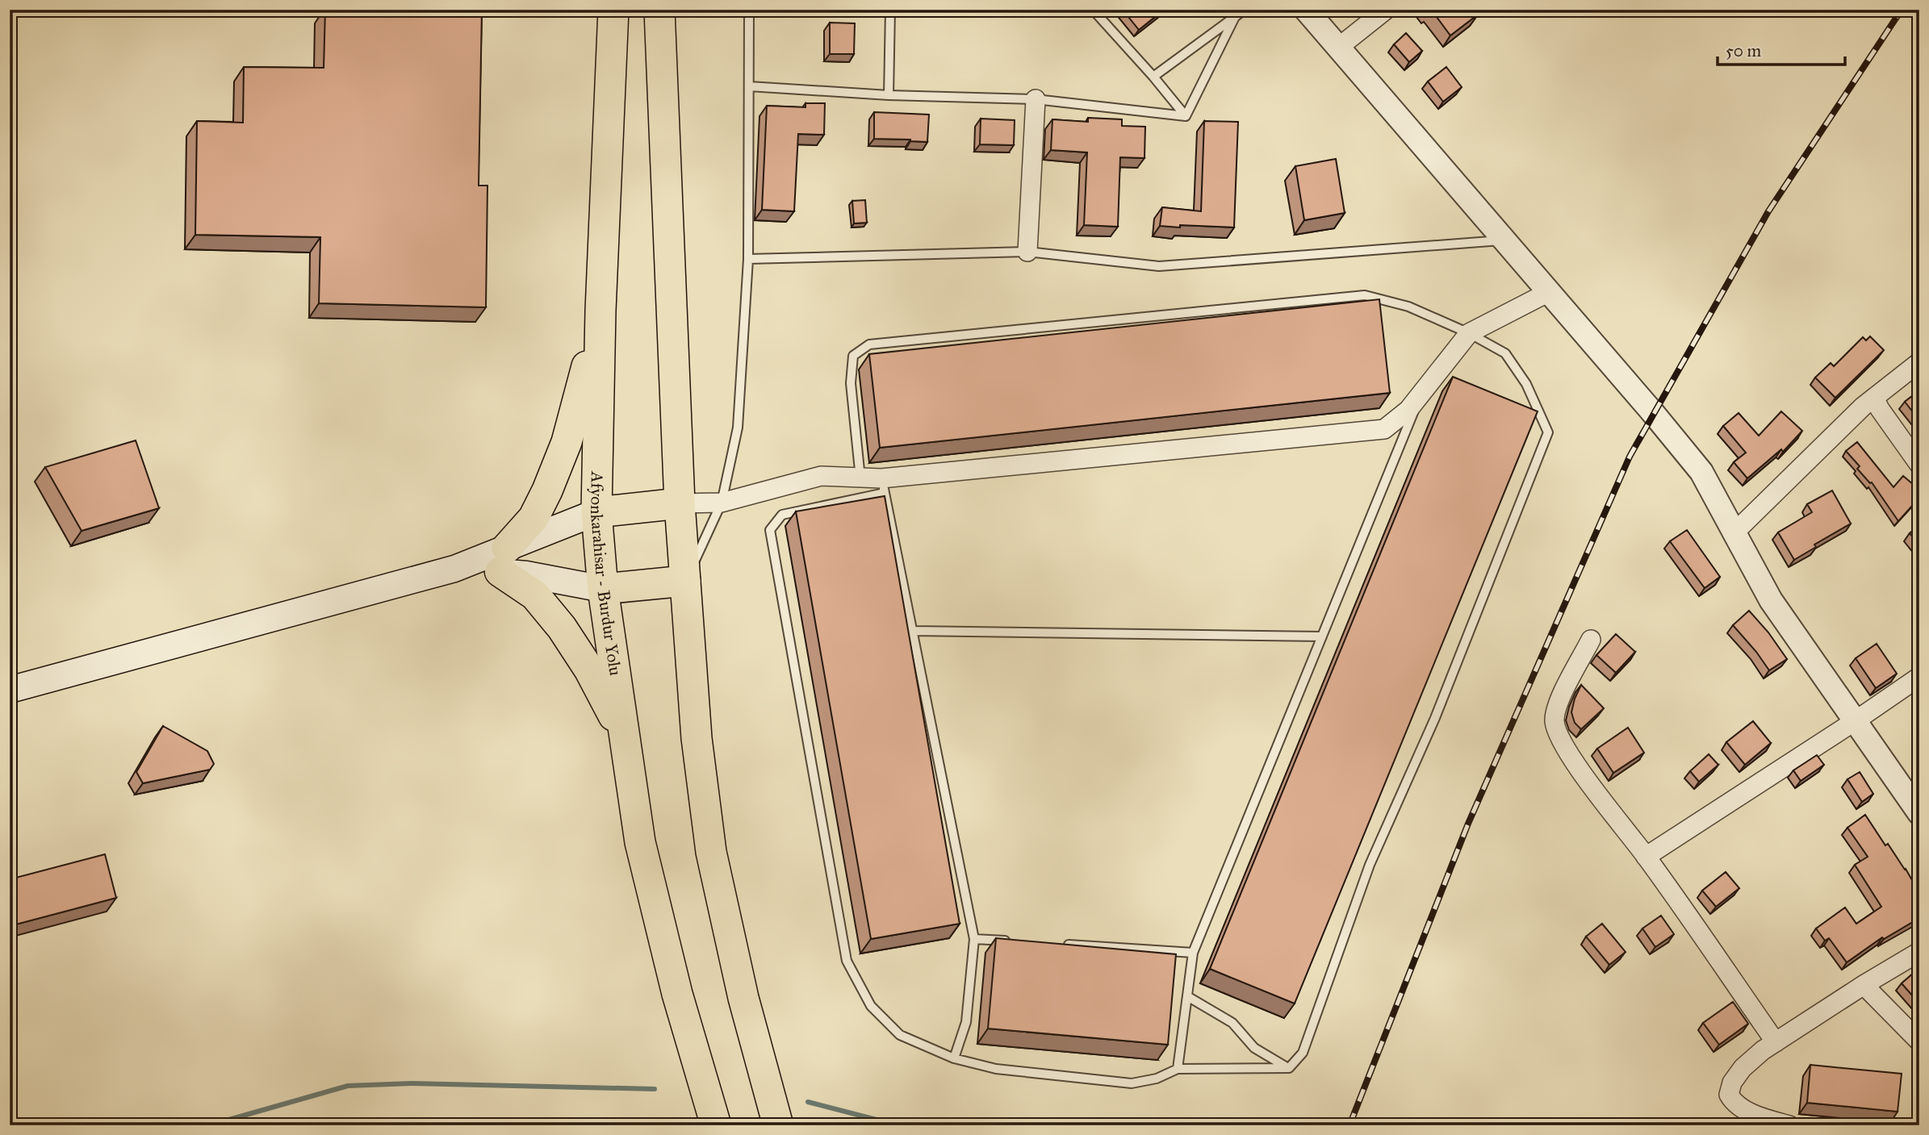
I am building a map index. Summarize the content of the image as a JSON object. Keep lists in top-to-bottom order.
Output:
{
  "streets": {
    "highway": ["Afyonkarahisar - Burdur Yolu"]
  },
  "scale_bar": "50 m"
}
